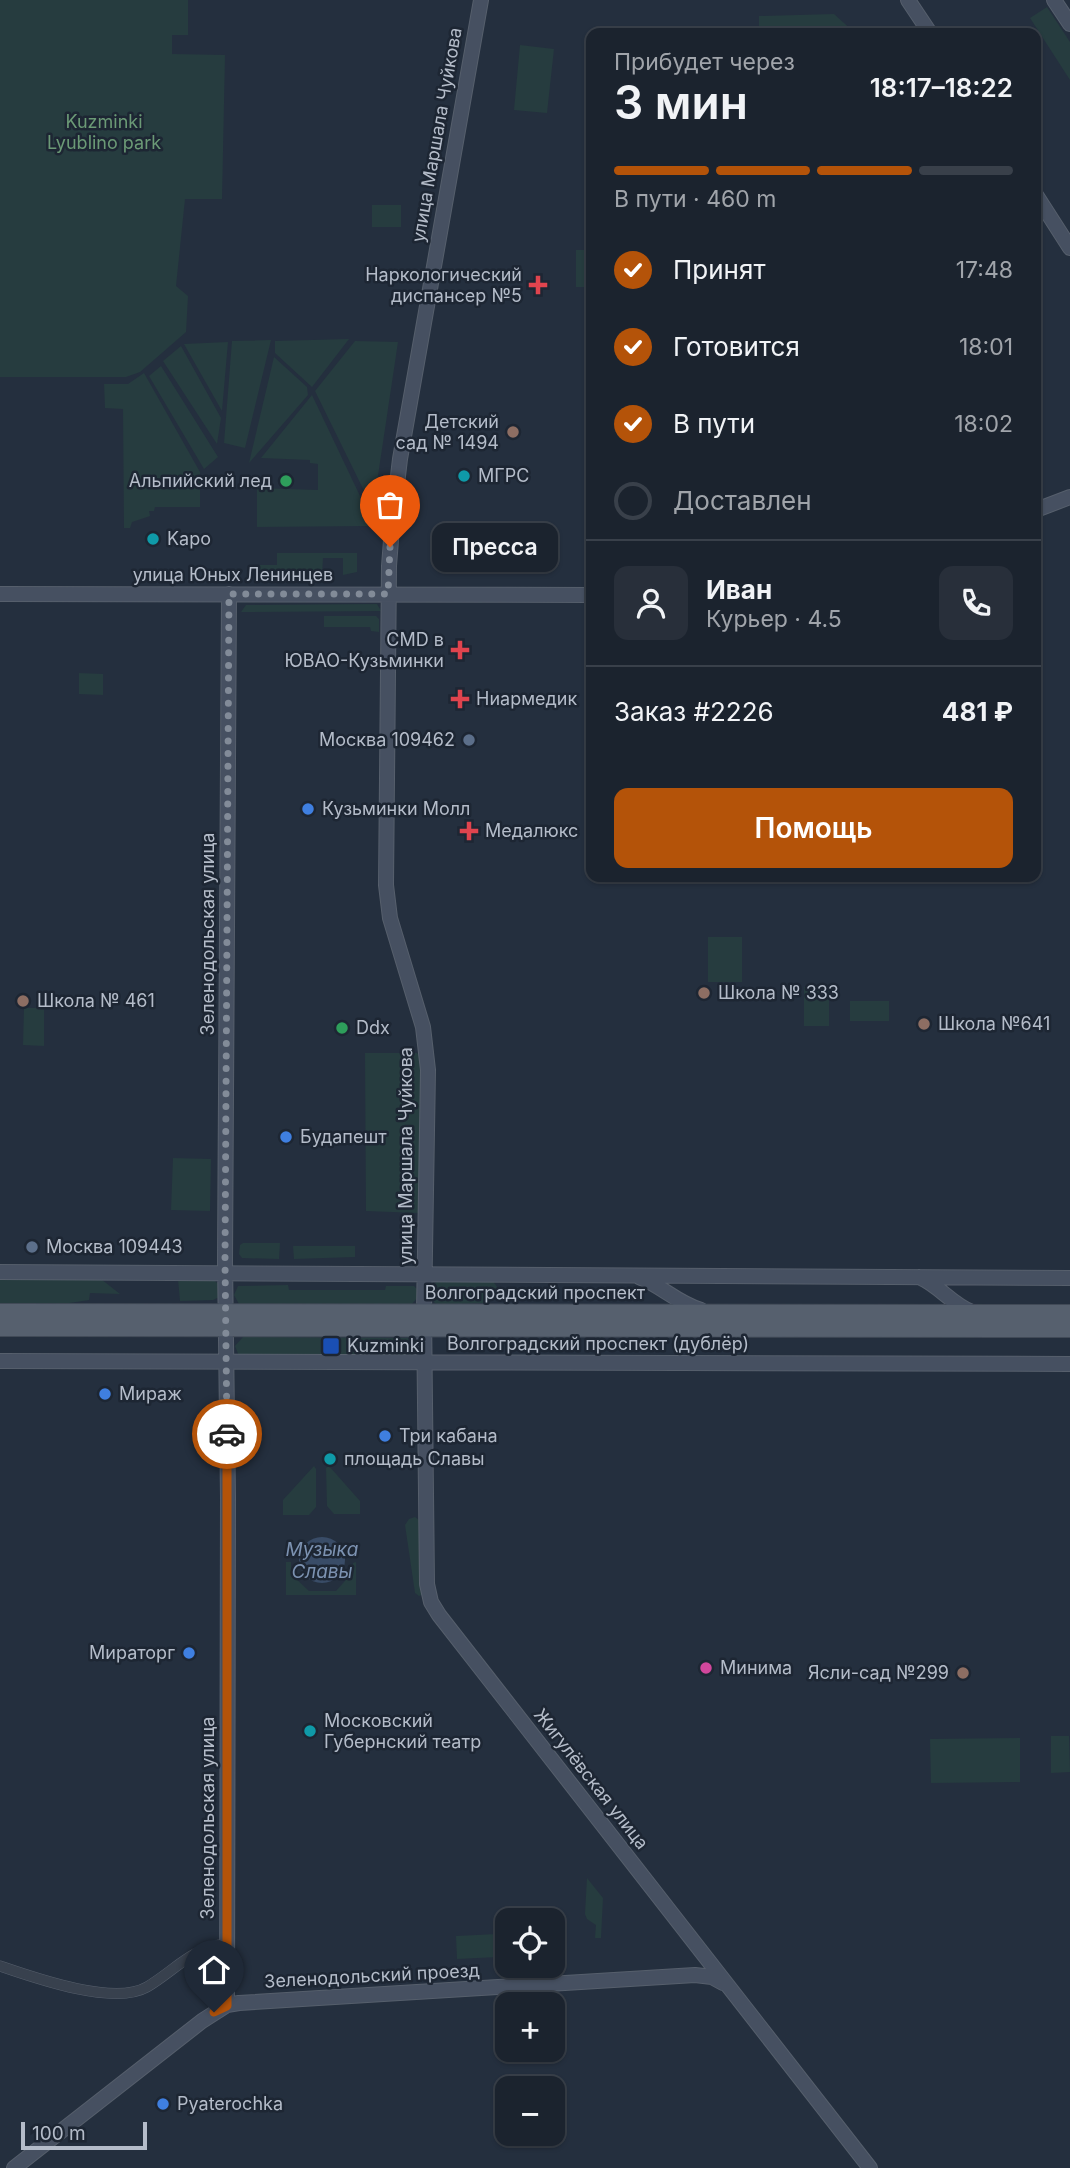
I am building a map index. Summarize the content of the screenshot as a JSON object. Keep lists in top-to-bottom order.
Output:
{
  "streets": {
    "main road": ["Волгоградский проспект"],
    "street": [
      "улица Маршала Чуйкова",
      "улица Юных Ленинцев",
      "Зеленодольская улица",
      "Волгоградский проспект (дублёр)",
      "Жигулёвская улица",
      "Зеленодольский проезд"
    ]
  },
  "crossings": [
    ["улица Маршала Чуйкова", "улица Юных Ленинцев"],
    ["улица Маршала Чуйкова", "Волгоградский проспект"],
    ["улица Маршала Чуйкова", "Жигулёвская улица"],
    ["улица Юных Ленинцев", "Зеленодольская улица"],
    ["Зеленодольская улица", "Волгоградский проспект"],
    ["Зеленодольская улица", "Волгоградский проспект (дублёр)"],
    ["Зеленодольская улица", "Зеленодольский проезд"],
    ["Волгоградский проспект", "Жигулёвская улица"],
    ["Волгоградский проспект (дублёр)", "Жигулёвская улица"],
    ["Жигулёвская улица", "Зеленодольский проезд"]
  ],
  "water": ["Музыка Славы"],
  "parks": ["Kuzminki Lyublino park"],
  "places": {
    "health": [
      "Наркологический диспансер №5",
      "CMD в ЮВАО-Кузьминки",
      "Ниармедик",
      "Медалюкс"
    ],
    "other": [
      "Детский сад № 1494",
      "МГРС",
      "Альпийский лед",
      "Kapo",
      "Пресса",
      "Москва 109462",
      "Кузьминки Молл",
      "Школа № 333",
      "Школа № 461",
      "Школа №641",
      "Ddx",
      "Будапешт",
      "Москва 109443",
      "Мираж",
      "Три кабана",
      "площадь Славы",
      "Мираторг",
      "Минима",
      "Ясли-сад №299",
      "Московский Губернский театр",
      "Pyaterochka"
    ],
    "transit": ["Kuzminki"]
  },
  "scale_bar": "100 m",
  "page": {
    "heading": ["3 мин", "Прибудет через", "18:17–18:22"],
    "panel": [
      "Иван",
      "Курьер · 4.5",
      "Заказ #2226",
      "481 ₽"
    ],
    "bar": "В пути · 460 m",
    "list": [
      ["Принят", "17:48"],
      ["Готовится", "18:01"],
      ["В пути", "18:02"],
      "Доставлен"
    ],
    "bubble": "Пресса",
    "buttons": "Помощь",
    "map_buttons": ["+", "−"],
    "scale": "100 m"
  }
}
